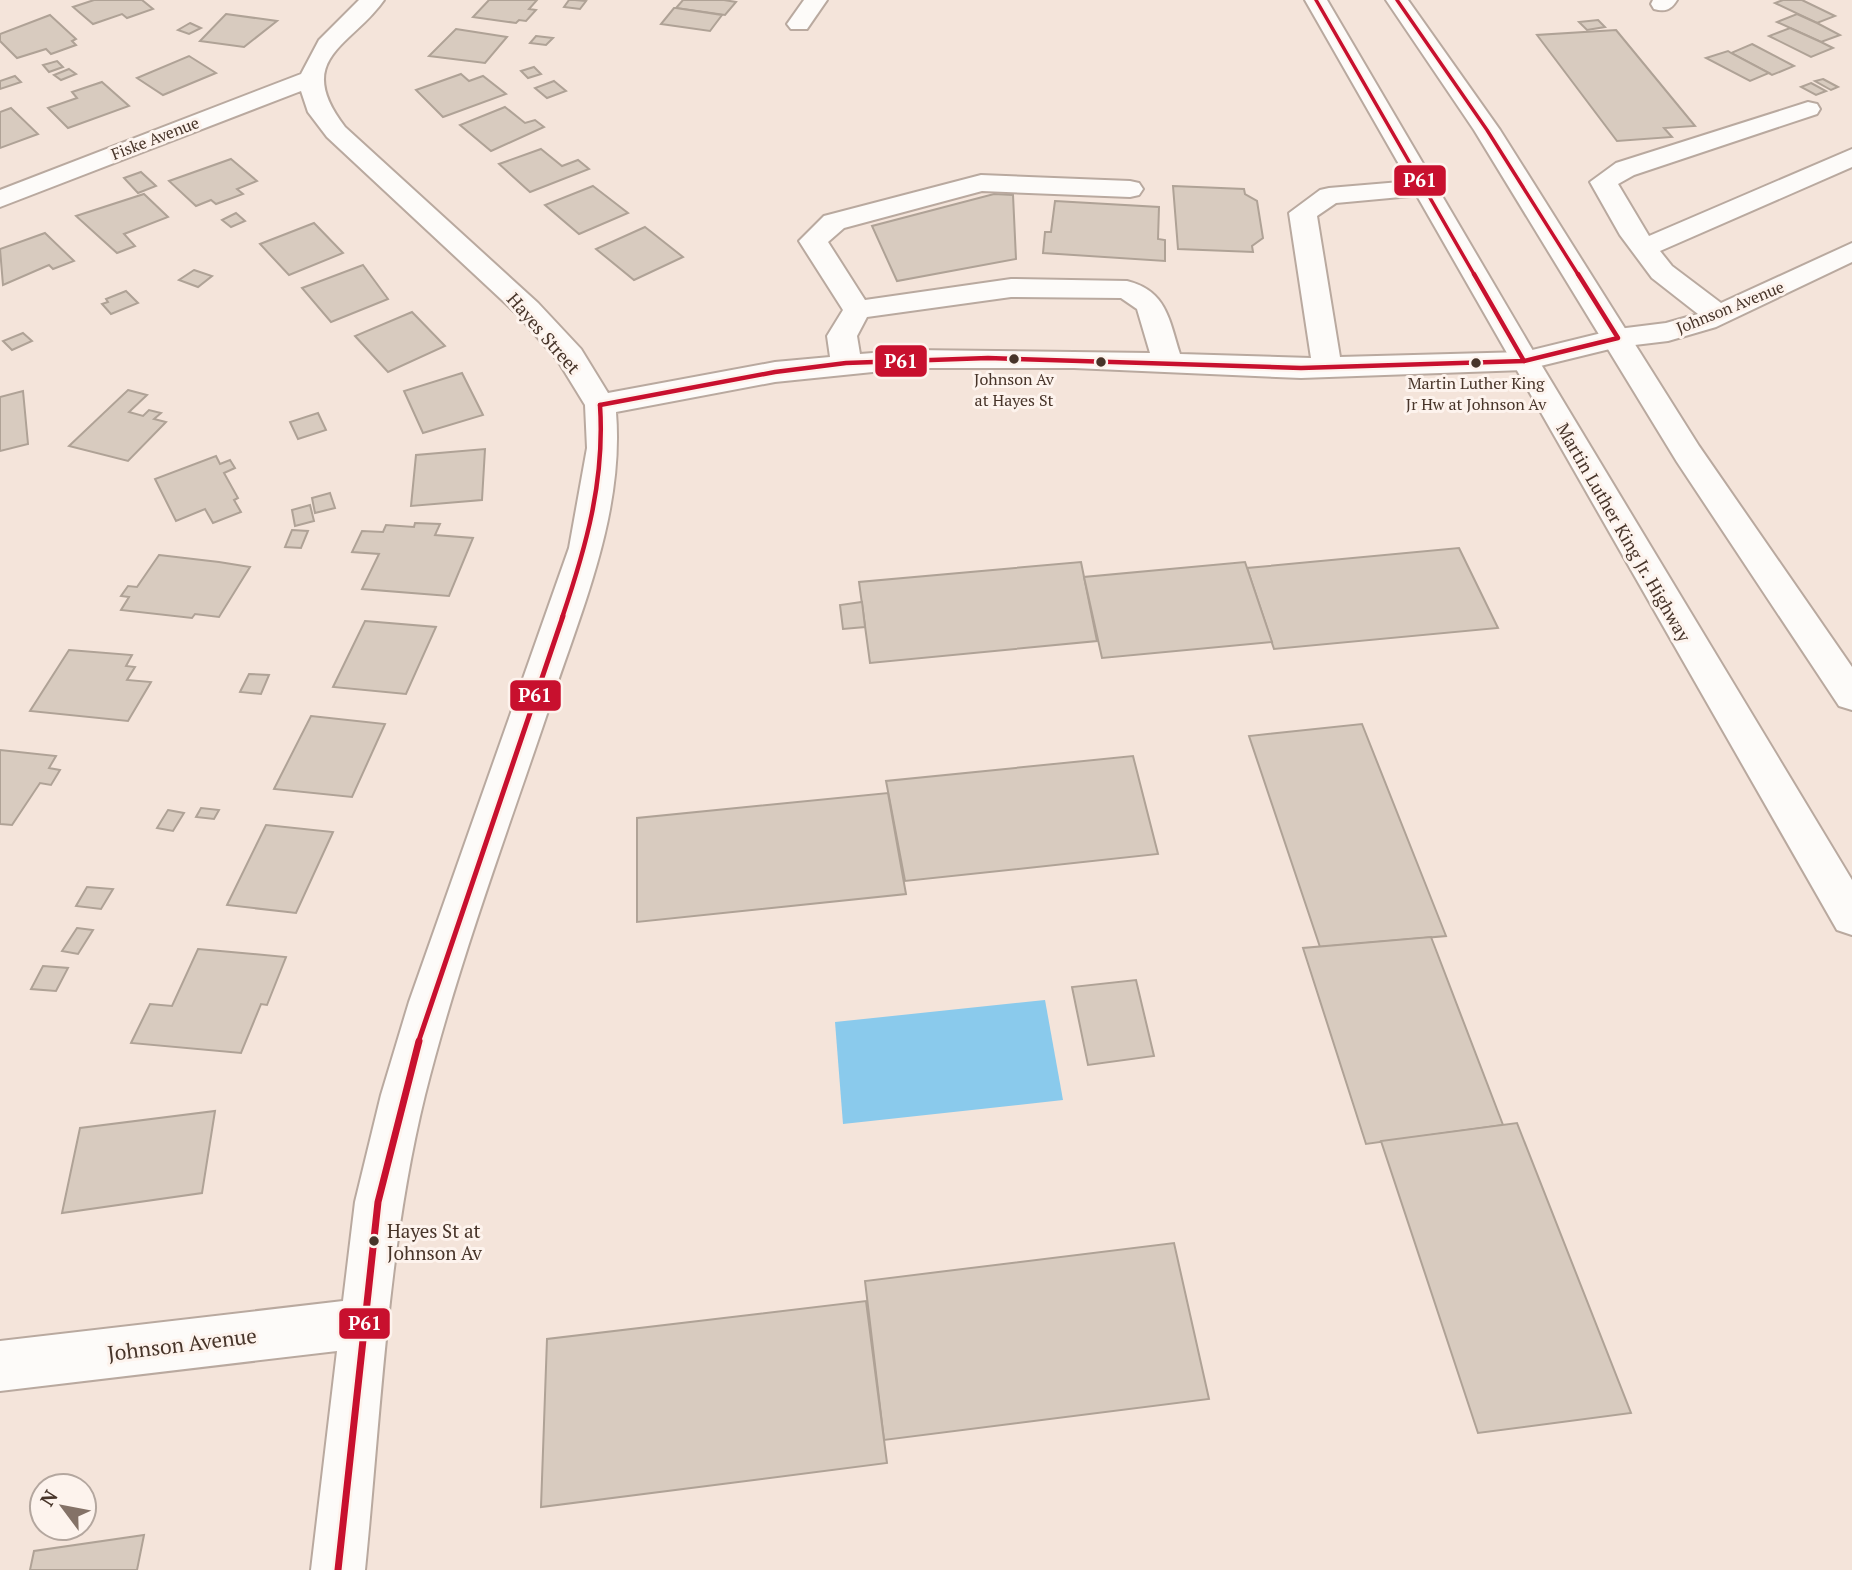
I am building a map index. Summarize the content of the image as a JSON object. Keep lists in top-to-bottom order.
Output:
{
  "streets": {
    "street": [
      "Fiske Avenue",
      "Johnson Avenue",
      "Hayes Street",
      "Martin Luther King Jr. Highway"
    ]
  },
  "crossings": [
    ["Fiske Avenue", "Hayes Street"],
    ["Johnson Avenue", "Hayes Street"],
    ["Johnson Avenue", "Martin Luther King Jr. Highway"]
  ],
  "places": ["Johnson Av at Hayes St", "Martin Luther King Jr Hw at Johnson Av", "Hayes St at Johnson Av"],
  "lines": ["transit line P61"],
  "north": "top left"
}
